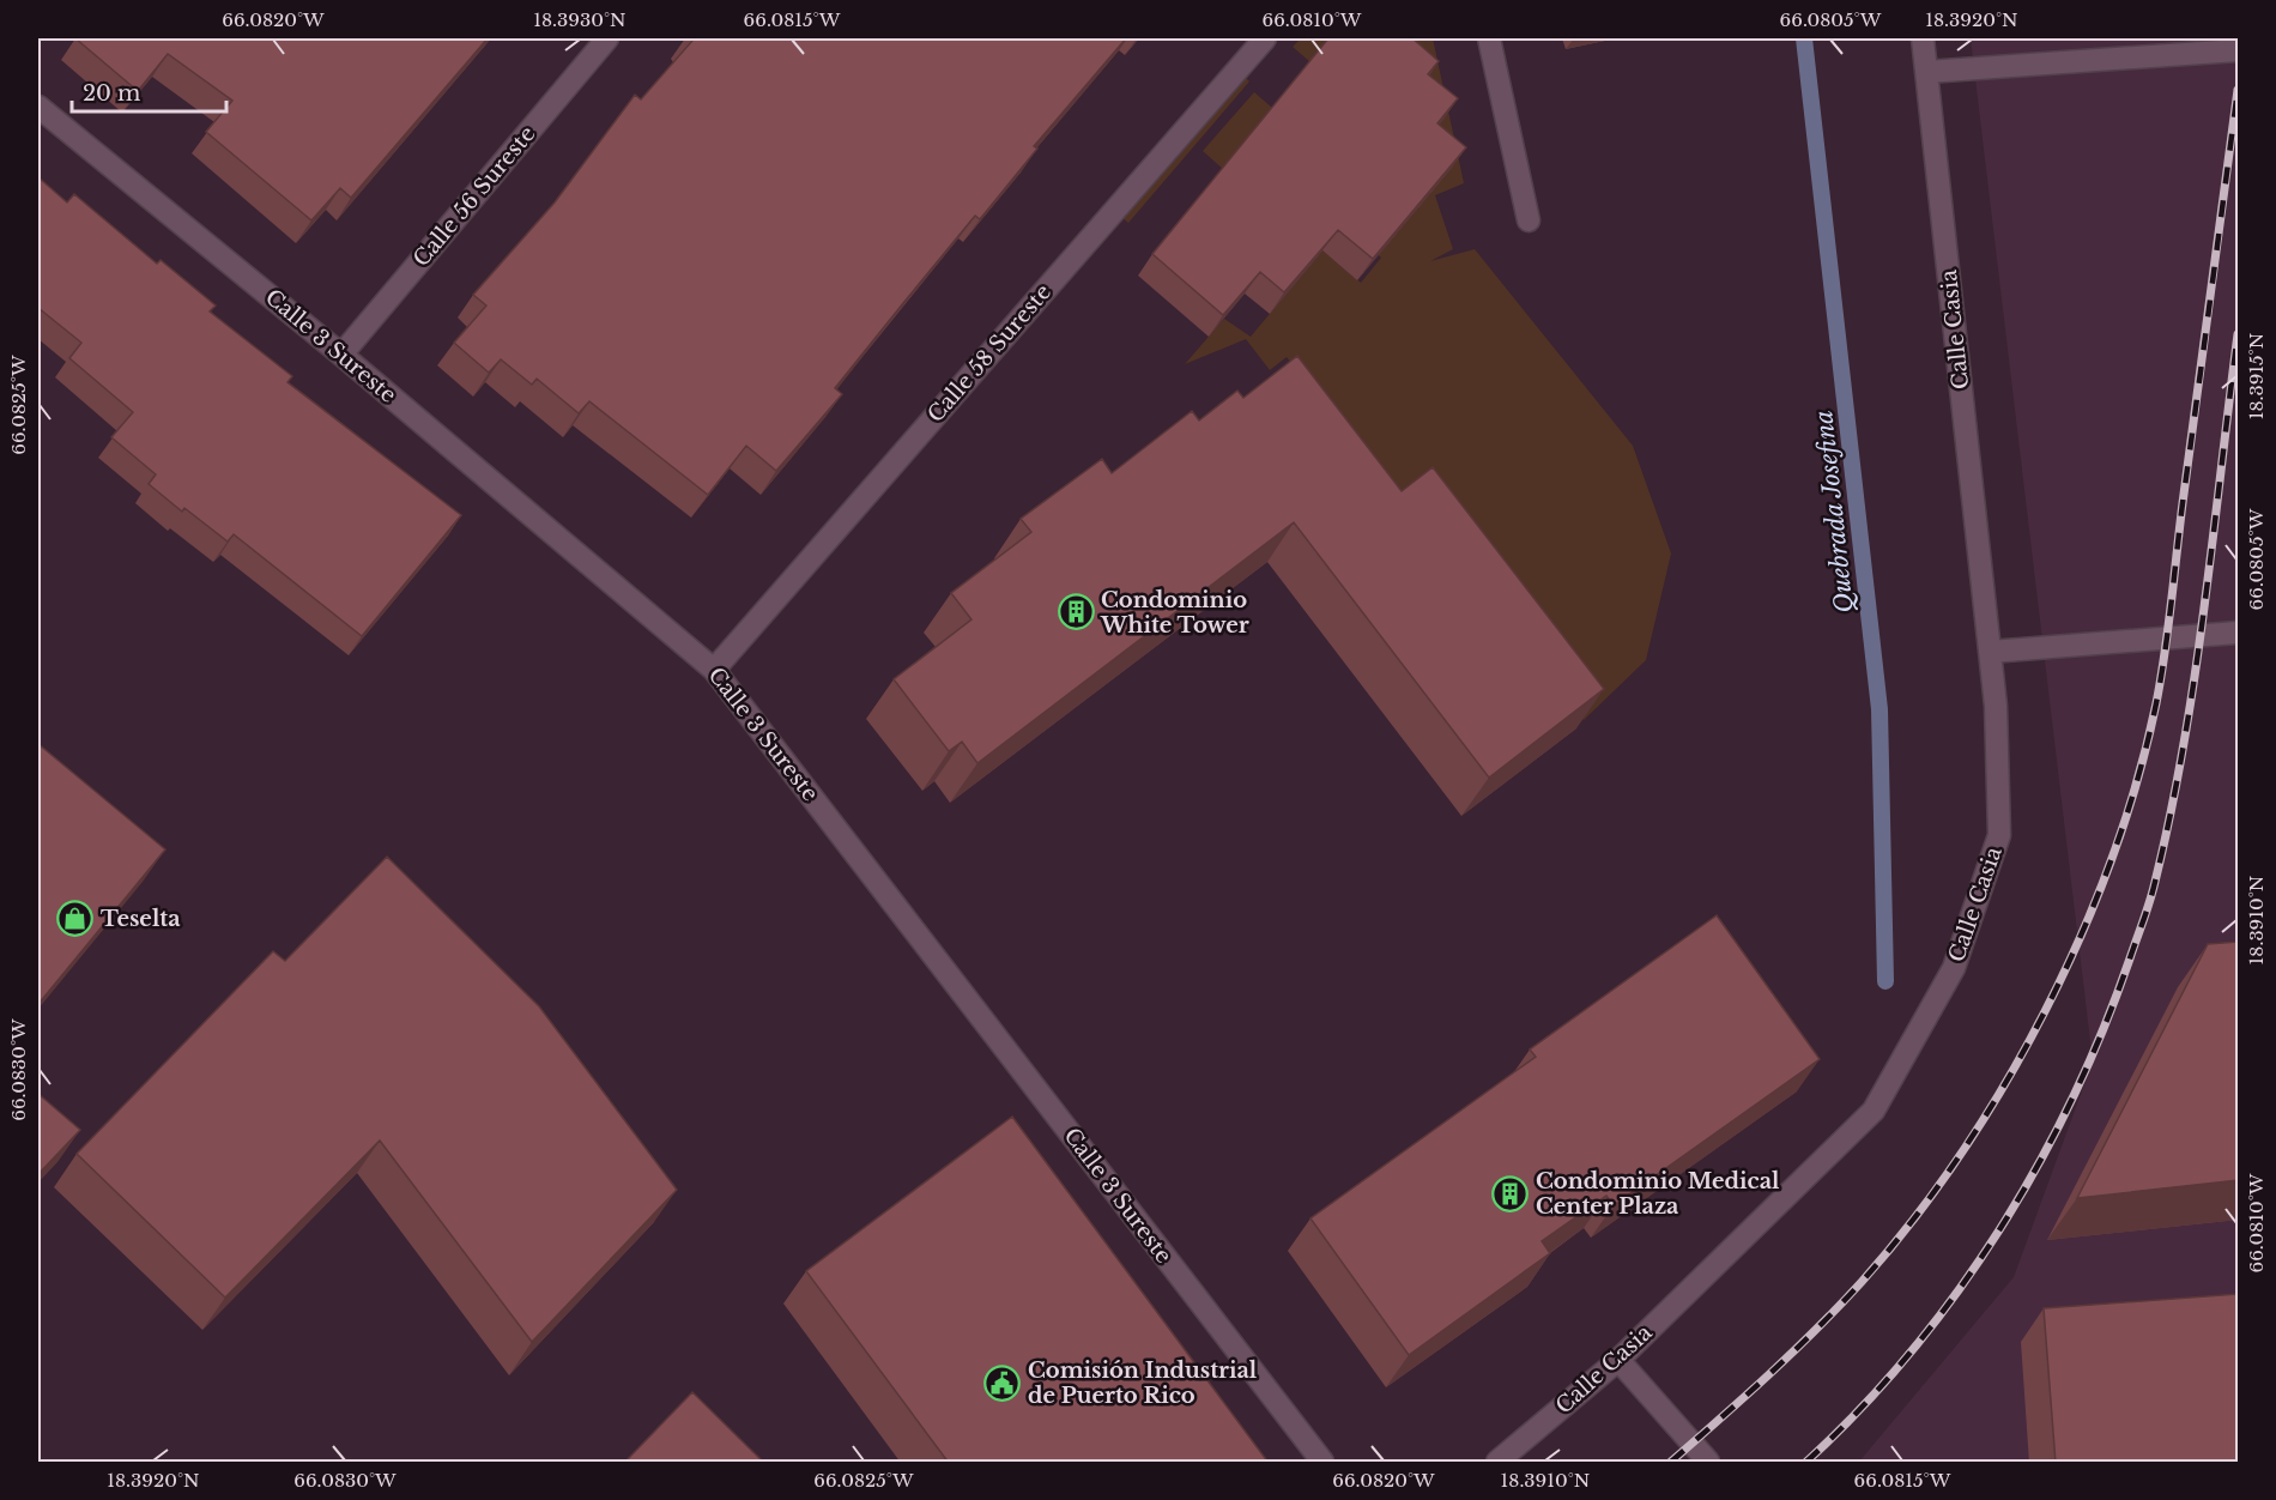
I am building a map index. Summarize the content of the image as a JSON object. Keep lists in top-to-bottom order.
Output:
{
  "streets": {
    "street": [
      "Calle 56 Sureste",
      "Calle Casia",
      "Calle 3 Sureste",
      "Calle 58 Sureste"
    ]
  },
  "crossings": [
    ["Calle 56 Sureste", "Calle 3 Sureste"],
    ["Calle 3 Sureste", "Calle 58 Sureste"]
  ],
  "water": ["Quebrada Josefina"],
  "places": {
    "building": ["Condominio White Tower", "Condominio Medical Center Plaza"],
    "shop": ["Teselta"],
    "public building": ["Comisión Industrial de Puerto Rico"]
  },
  "scale_bar": "20 m",
  "coordinates": [
    "66.0820°W",
    "18.3930°N",
    "66.0815°W",
    "66.0810°W",
    "66.0805°W",
    "18.3920°N",
    "18.3915°N",
    "66.0825°W",
    "18.3910°N",
    "66.0830°W"
  ]
}
